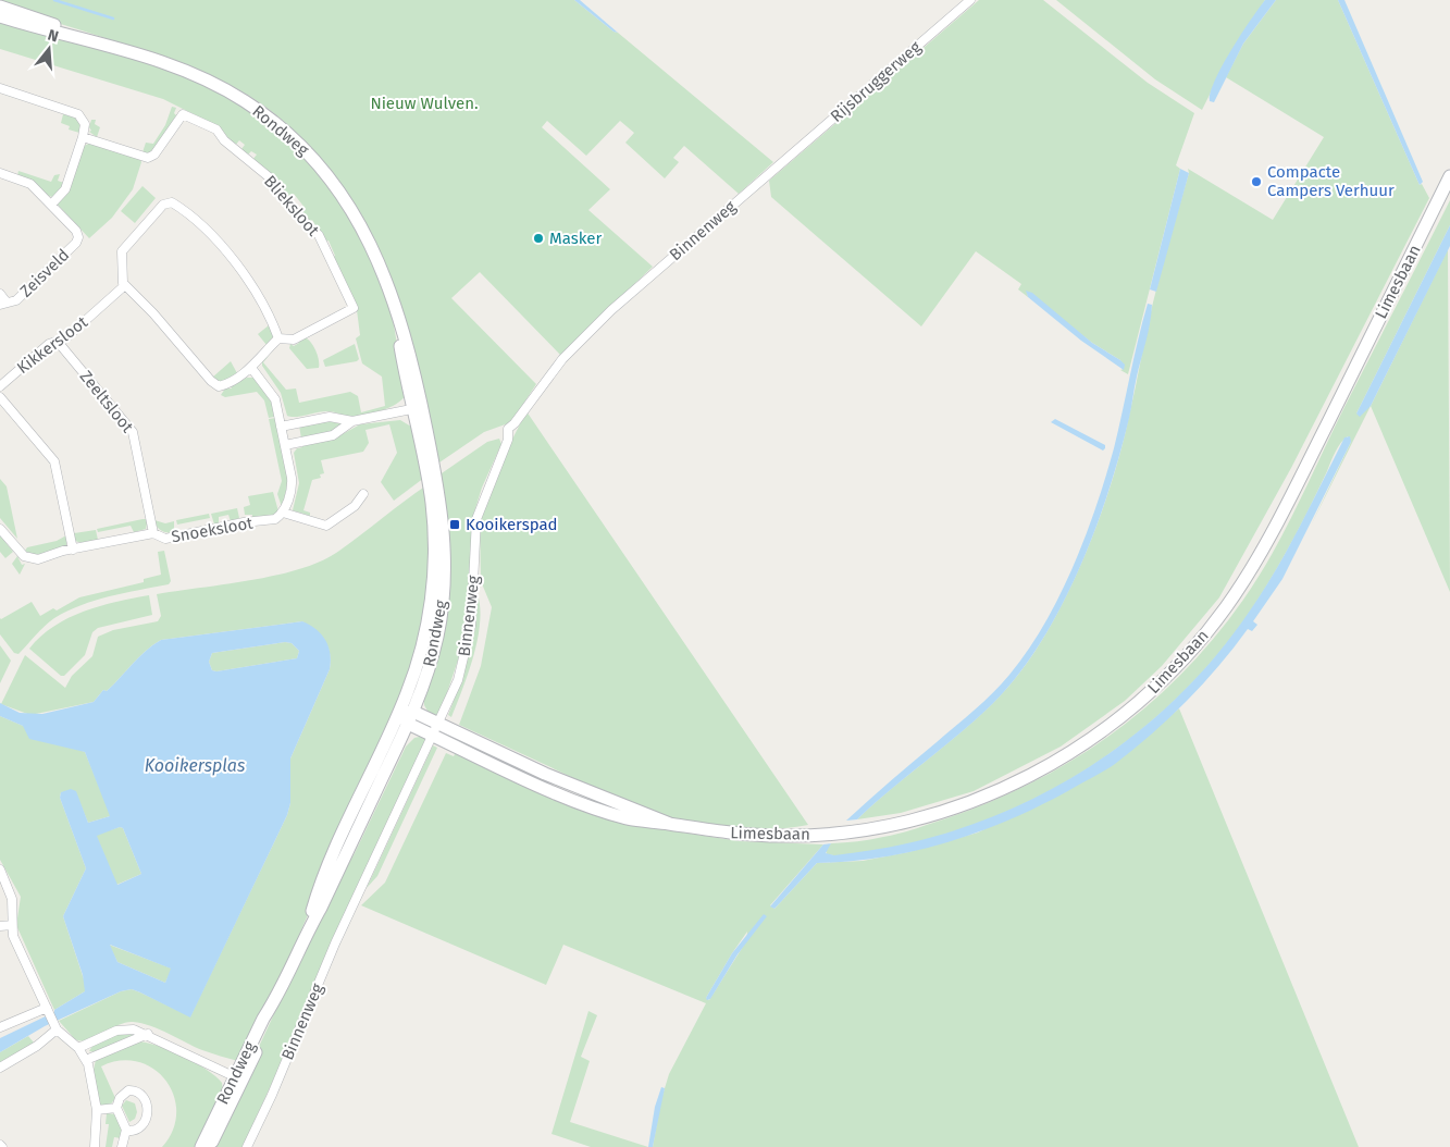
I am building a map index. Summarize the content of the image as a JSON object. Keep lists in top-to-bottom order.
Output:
{
  "streets": {
    "main road": ["Rondweg", "Limesbaan"],
    "street": [
      "Rijsbruggerweg",
      "Blieksloot",
      "Binnenweg",
      "Zeisveld",
      "Kikkersloot",
      "Zeeltsloot",
      "Snoeksloot"
    ]
  },
  "crossings": [
    ["Rijsbruggerweg", "Binnenweg"],
    ["Rondweg", "Limesbaan"],
    ["Binnenweg", "Limesbaan"],
    ["Kikkersloot", "Zeeltsloot"],
    ["Zeeltsloot", "Snoeksloot"]
  ],
  "water": ["Kooikersplas"],
  "parks": ["Nieuw Wulven."],
  "places": {
    "other": ["Compacte Campers Verhuur", "Masker"],
    "transit": ["Kooikerspad"]
  },
  "north": "top"
}
